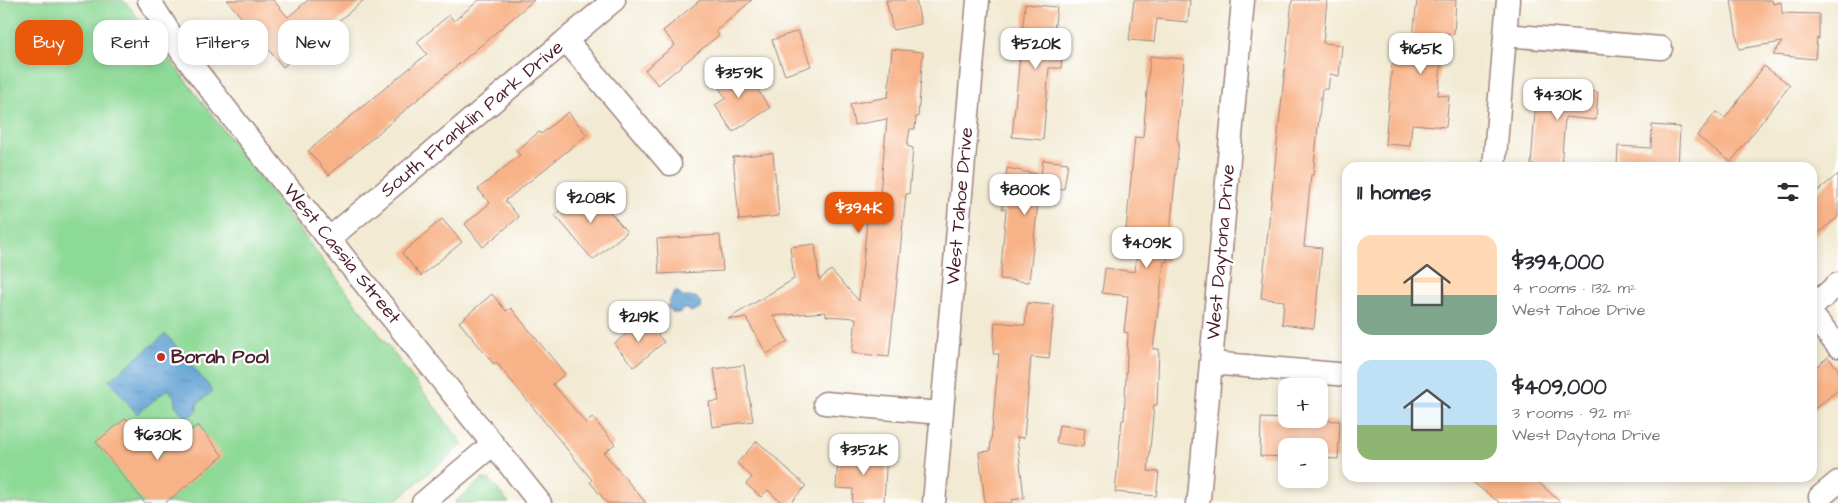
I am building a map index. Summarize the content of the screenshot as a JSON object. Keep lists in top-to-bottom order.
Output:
{
  "streets": {
    "street": [
      "South Franklin Park Drive",
      "West Tahoe Drive",
      "West Daytona Drive",
      "West Cassia Street"
    ]
  },
  "crossings": [
    ["South Franklin Park Drive", "West Cassia Street"]
  ],
  "places": ["Borah Pool"],
  "page": {
    "chip": [
      "Buy",
      "Rent",
      "Filters",
      "New"
    ],
    "price": [
      "$520K",
      "$165K",
      "$359K",
      "$430K",
      "$800K",
      "$208K",
      "$394K",
      "$409K",
      "$219K",
      "$630K",
      "$352K"
    ],
    "heading": "11 homes",
    "list": [
      {
        "name": "$394,000",
        "note": "4 rooms · 132 m² · West Tahoe Drive"
      },
      {
        "name": "$409,000",
        "note": "3 rooms · 92 m² · West Daytona Drive"
      }
    ],
    "map_buttons": ["+", "−"]
  }
}
